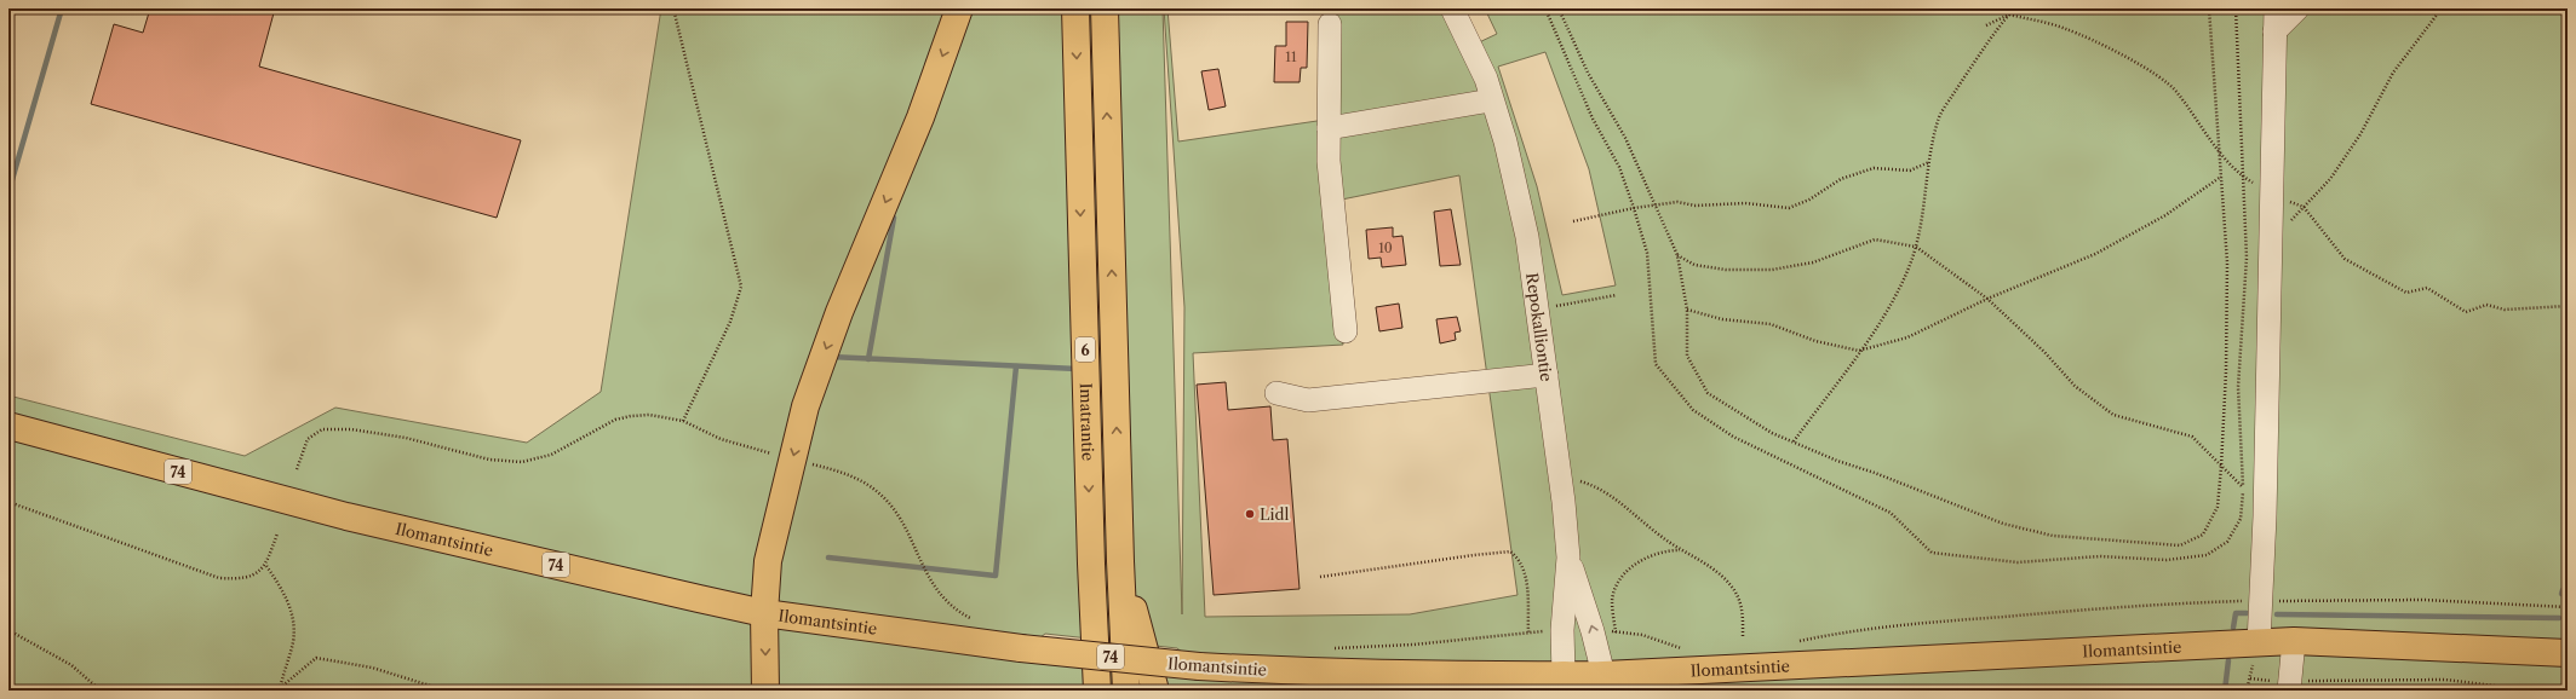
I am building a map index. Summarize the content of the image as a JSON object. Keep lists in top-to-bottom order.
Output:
{
  "streets": {
    "main road": [
      "6",
      "Imatrantie",
      "74",
      "Ilomantsintie"
    ],
    "street": ["Repokalliontie"]
  },
  "crossings": [
    ["Repokalliontie", "Ilomantsintie"]
  ],
  "places": ["Lidl"],
  "house_numbers": ["11", "10"]
}
